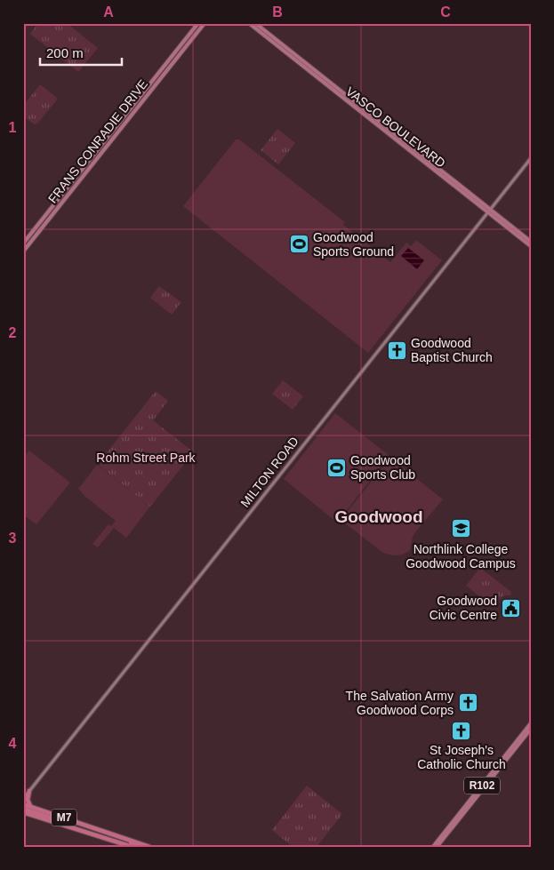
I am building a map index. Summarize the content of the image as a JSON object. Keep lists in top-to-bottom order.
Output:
{
  "streets": {
    "highway": ["M7"],
    "main road": ["VASCO BOULEVARD", "FRANS CONRADIE DRIVE", "R102"],
    "street": ["MILTON ROAD"]
  },
  "crossings": [
    ["VASCO BOULEVARD", "MILTON ROAD"]
  ],
  "districts": ["Goodwood"],
  "parks": ["Rohm Street Park"],
  "places": {
    "sports": ["Goodwood Sports Ground", "Goodwood Sports Club"],
    "church": ["Goodwood Baptist Church", "The Salvation Army Goodwood Corps", "St Joseph's Catholic Church"],
    "school or university": ["Northlink College Goodwood Campus"],
    "public building": ["Goodwood Civic Centre"]
  },
  "scale_bar": "200 m",
  "grid": {
    "columns": ["A", "B", "C"],
    "rows": [
      "1",
      "2",
      "3",
      "4"
    ]
  }
}
